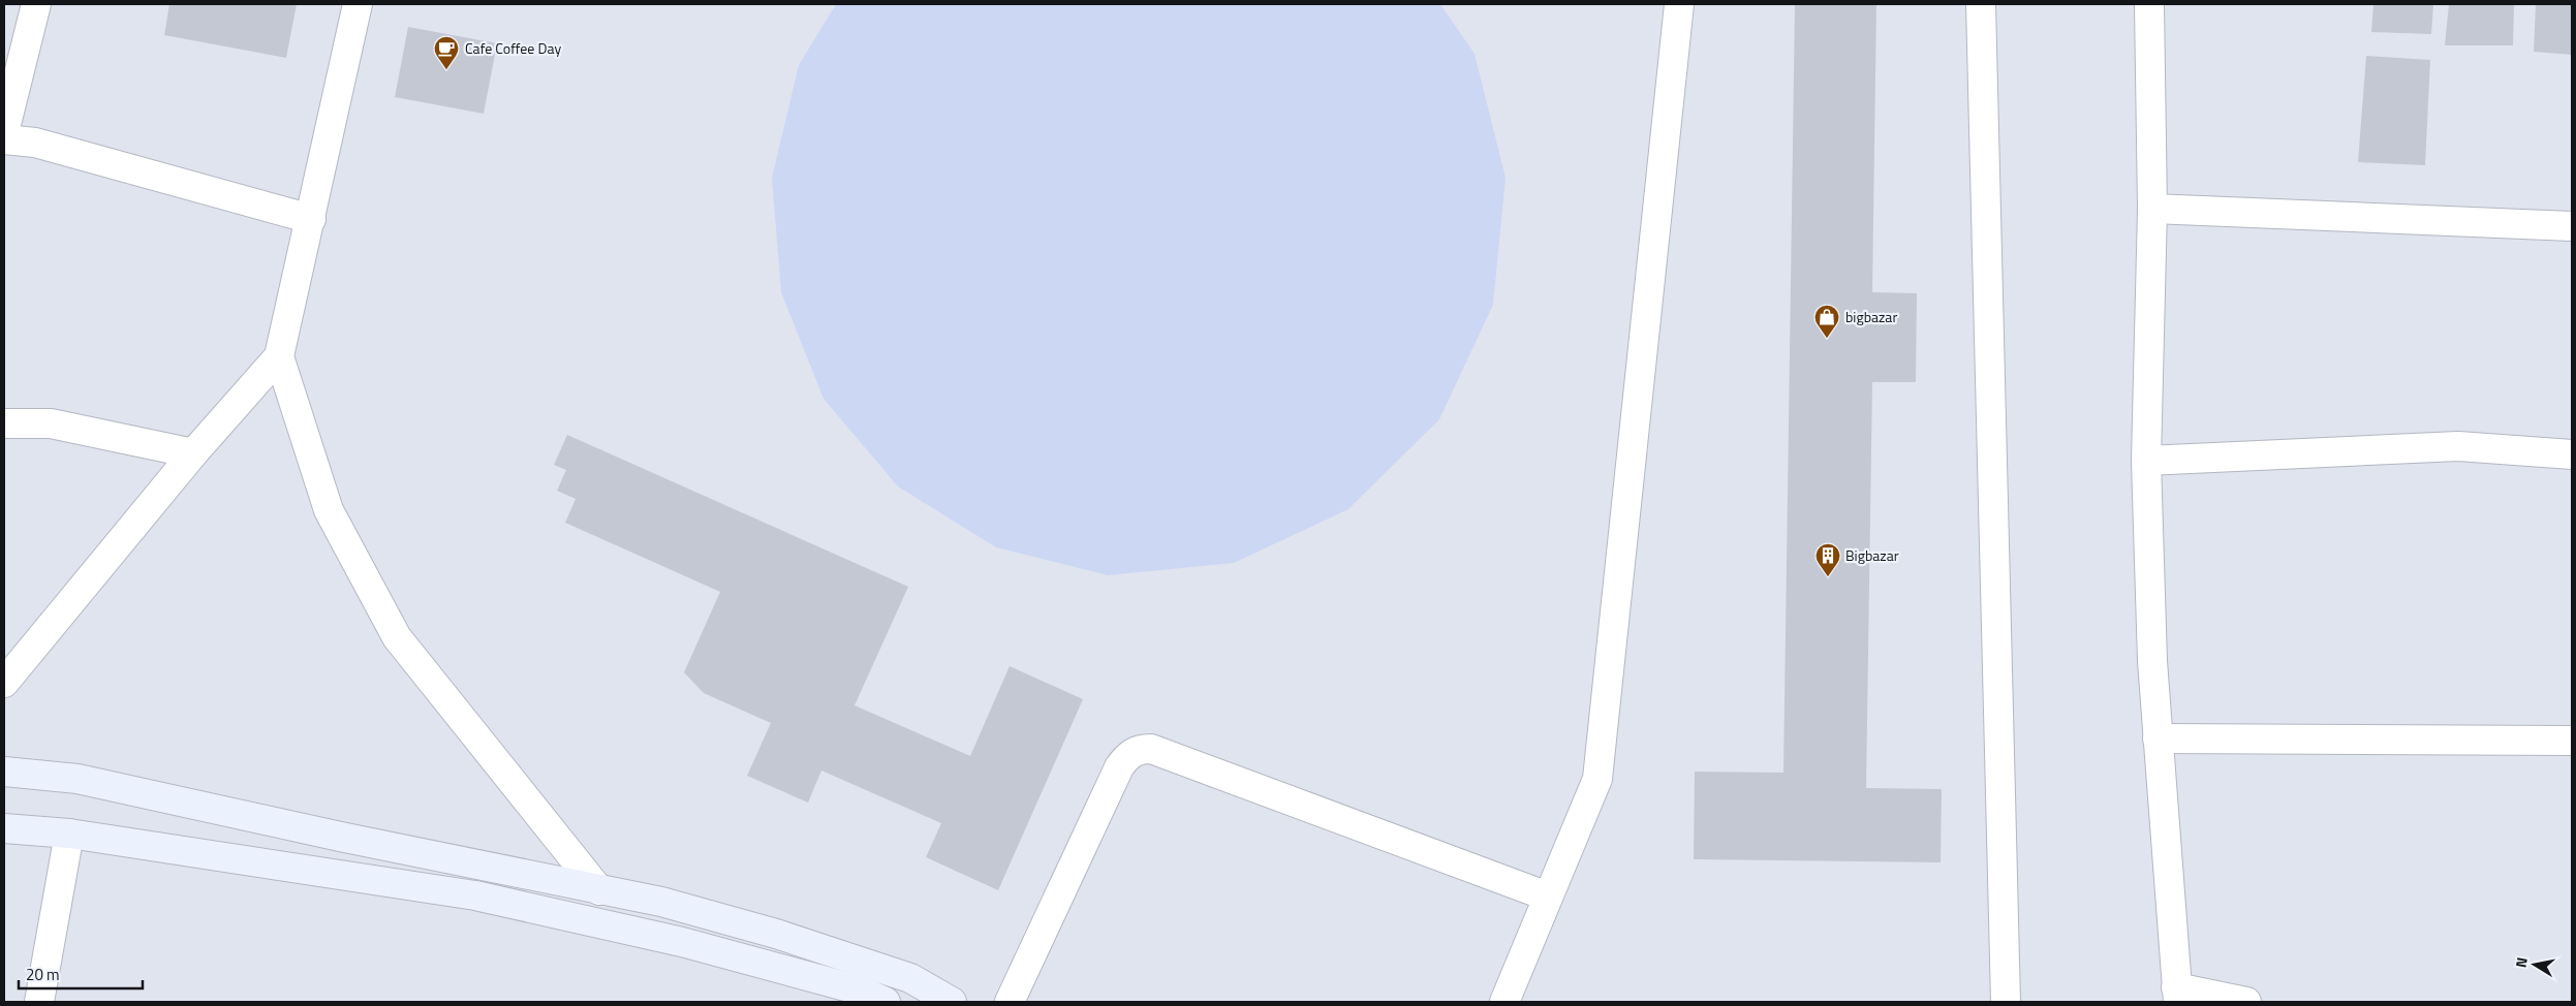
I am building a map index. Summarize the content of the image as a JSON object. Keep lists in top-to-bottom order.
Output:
{
  "places": {
    "cafe": ["Cafe Coffee Day"],
    "shop": ["bigbazar"],
    "building": ["Bigbazar"]
  },
  "scale_bar": "20 m",
  "north": "left"
}
